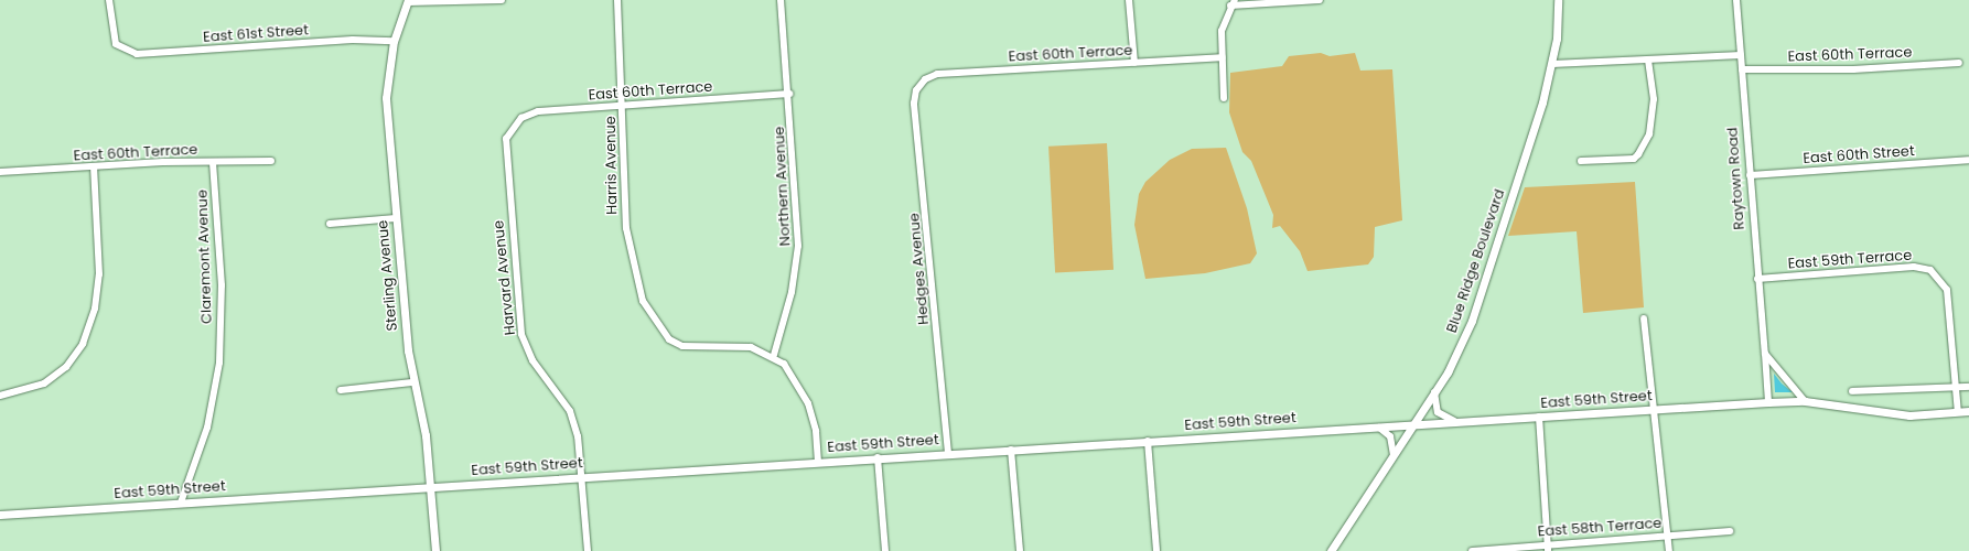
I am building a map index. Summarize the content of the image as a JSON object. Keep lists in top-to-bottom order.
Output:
{
  "streets": {
    "street": [
      "East 61st Street",
      "East 60th Terrace",
      "East 60th Street",
      "Harris Avenue",
      "Raytown Road",
      "Northern Avenue",
      "Claremont Avenue",
      "East 59th Terrace",
      "Blue Ridge Boulevard",
      "Hedges Avenue",
      "Sterling Avenue",
      "Harvard Avenue",
      "East 59th Street",
      "East 58th Terrace"
    ]
  },
  "crossings": [
    ["East 61st Street", "Sterling Avenue"],
    ["East 60th Terrace", "Harris Avenue"],
    ["East 60th Terrace", "Raytown Road"],
    ["East 60th Terrace", "Northern Avenue"],
    ["East 60th Terrace", "Claremont Avenue"],
    ["East 60th Terrace", "Hedges Avenue"],
    ["East 60th Terrace", "Harvard Avenue"],
    ["East 60th Street", "Raytown Road"],
    ["Harris Avenue", "Northern Avenue"],
    ["Raytown Road", "East 59th Terrace"],
    ["Raytown Road", "East 59th Street"],
    ["Claremont Avenue", "East 59th Street"],
    ["Blue Ridge Boulevard", "East 59th Street"],
    ["Hedges Avenue", "East 59th Street"],
    ["Sterling Avenue", "East 59th Street"],
    ["Harvard Avenue", "East 59th Street"]
  ]
}
